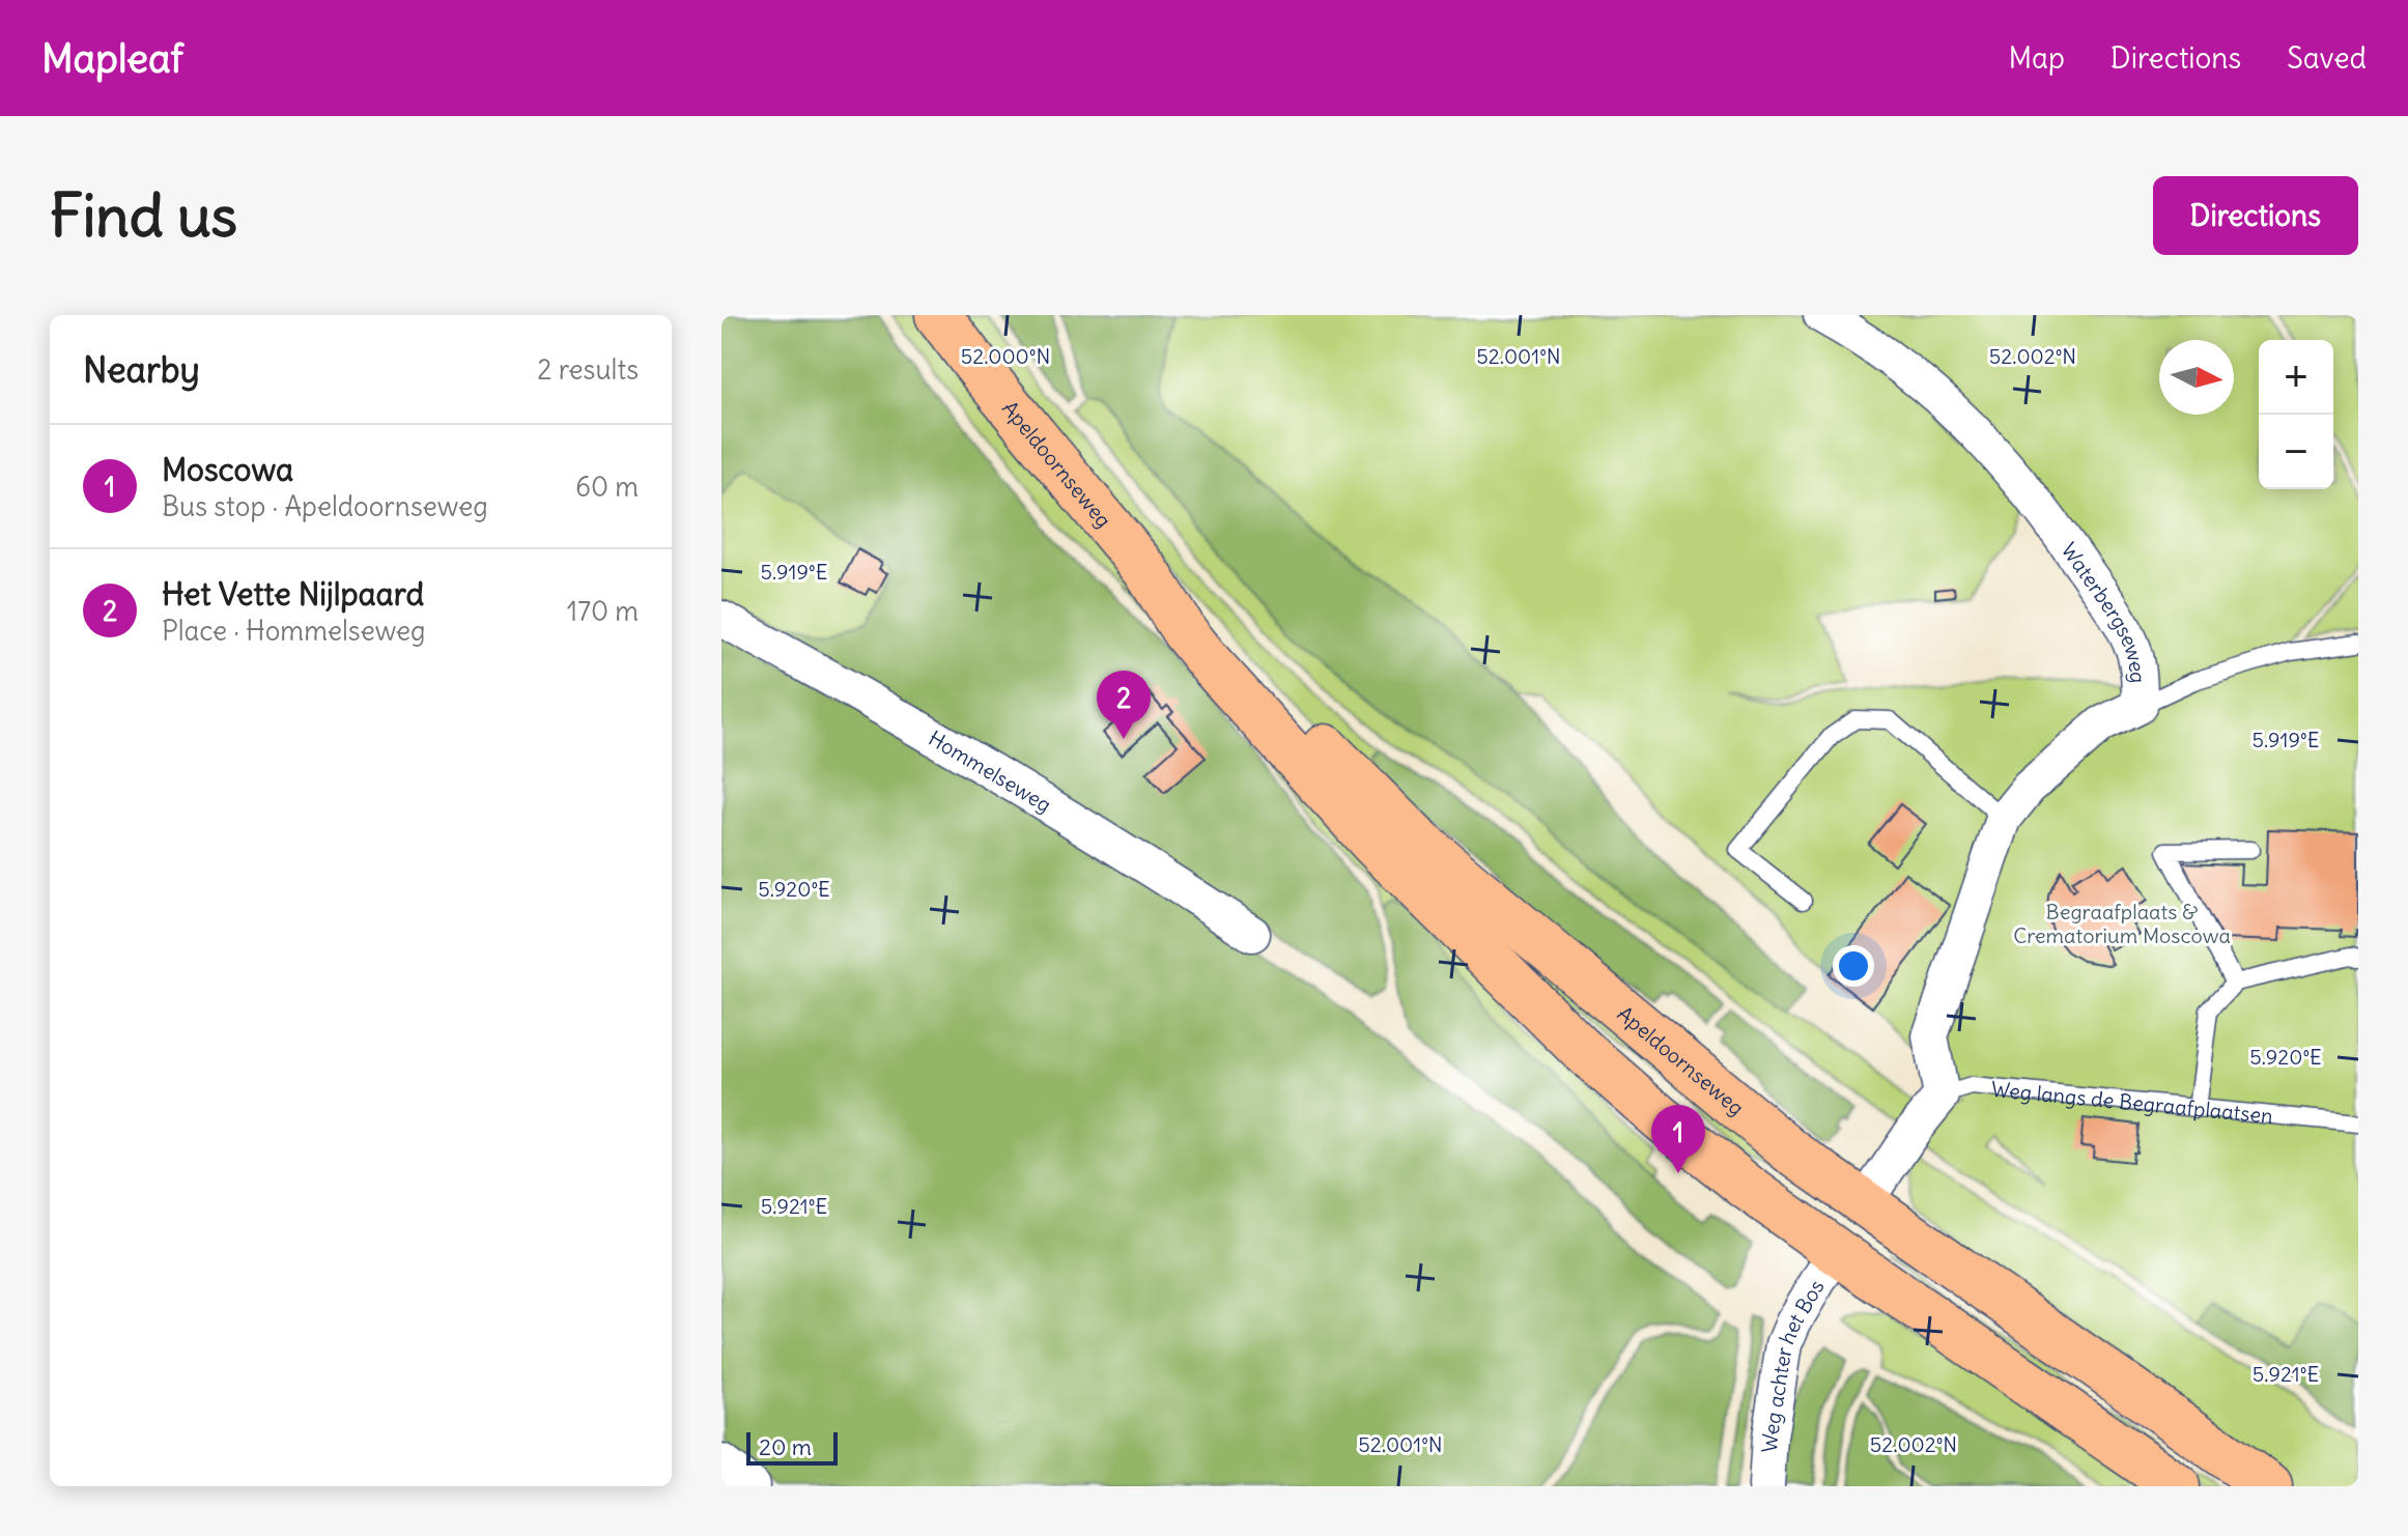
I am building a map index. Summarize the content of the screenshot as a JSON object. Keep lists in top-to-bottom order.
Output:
{
  "streets": {
    "main road": ["Apeldoornseweg"],
    "street": ["Waterbergseweg", "Hommelseweg", "Weg achter het Bos"],
    "lane": ["Weg langs de Begraafplaatsen"]
  },
  "crossings": [
    ["Apeldoornseweg", "Weg achter het Bos"],
    ["Waterbergseweg", "Weg langs de Begraafplaatsen"]
  ],
  "parks": ["Begraafplaats & Crematorium Moscowa"],
  "scale_bar": "20 m",
  "north": "right",
  "page": {
    "header": "Mapleaf",
    "nav": ["Map", "Directions", "Saved"],
    "buttons": "Directions",
    "title": "Find us",
    "heading": ["Nearby", "2 results"],
    "map_buttons": ["+", "−"],
    "list": [
      {
        "mark": "1",
        "name": "Moscowa",
        "note": "Bus stop · Apeldoornseweg",
        "value": "60 m"
      },
      {
        "mark": "2",
        "name": "Het Vette Nijlpaard",
        "note": "Place · Hommelseweg",
        "value": "170 m"
      }
    ],
    "pins": ["2", "1"],
    "scale": "20 m"
  },
  "coordinates": [
    "52.000°N",
    "52.001°N",
    "52.002°N",
    "5.919°E",
    "5.920°E",
    "5.921°E"
  ]
}
